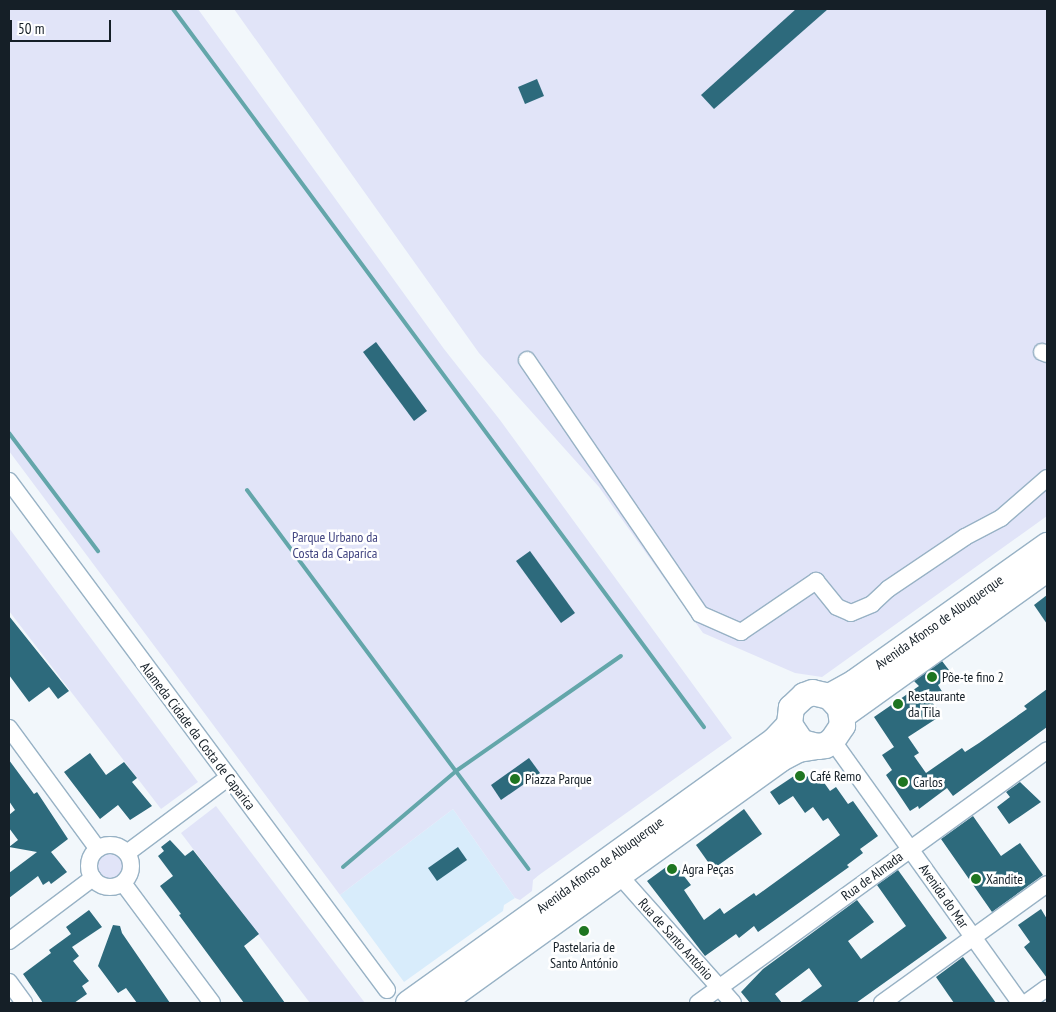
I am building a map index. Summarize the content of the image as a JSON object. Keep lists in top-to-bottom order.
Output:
{
  "streets": {
    "main road": ["Avenida Afonso de Albuquerque"],
    "street": [
      "Alameda Cidade da Costa de Caparica",
      "Rua de Almada",
      "Avenida do Mar",
      "Rua de Santo António"
    ]
  },
  "crossings": [
    ["Avenida Afonso de Albuquerque", "Avenida do Mar"],
    ["Avenida Afonso de Albuquerque", "Rua de Santo António"],
    ["Rua de Almada", "Avenida do Mar"],
    ["Rua de Almada", "Rua de Santo António"]
  ],
  "parks": ["Parque Urbano da Costa da Caparica"],
  "places": [
    "Põe-te fino 2",
    "Restaurante da Tila",
    "Café Remo",
    "Piazza Parque",
    "Carlos",
    "Agra Peças",
    "Xandite",
    "Pastelaria de Santo António"
  ],
  "scale_bar": "50 m"
}
